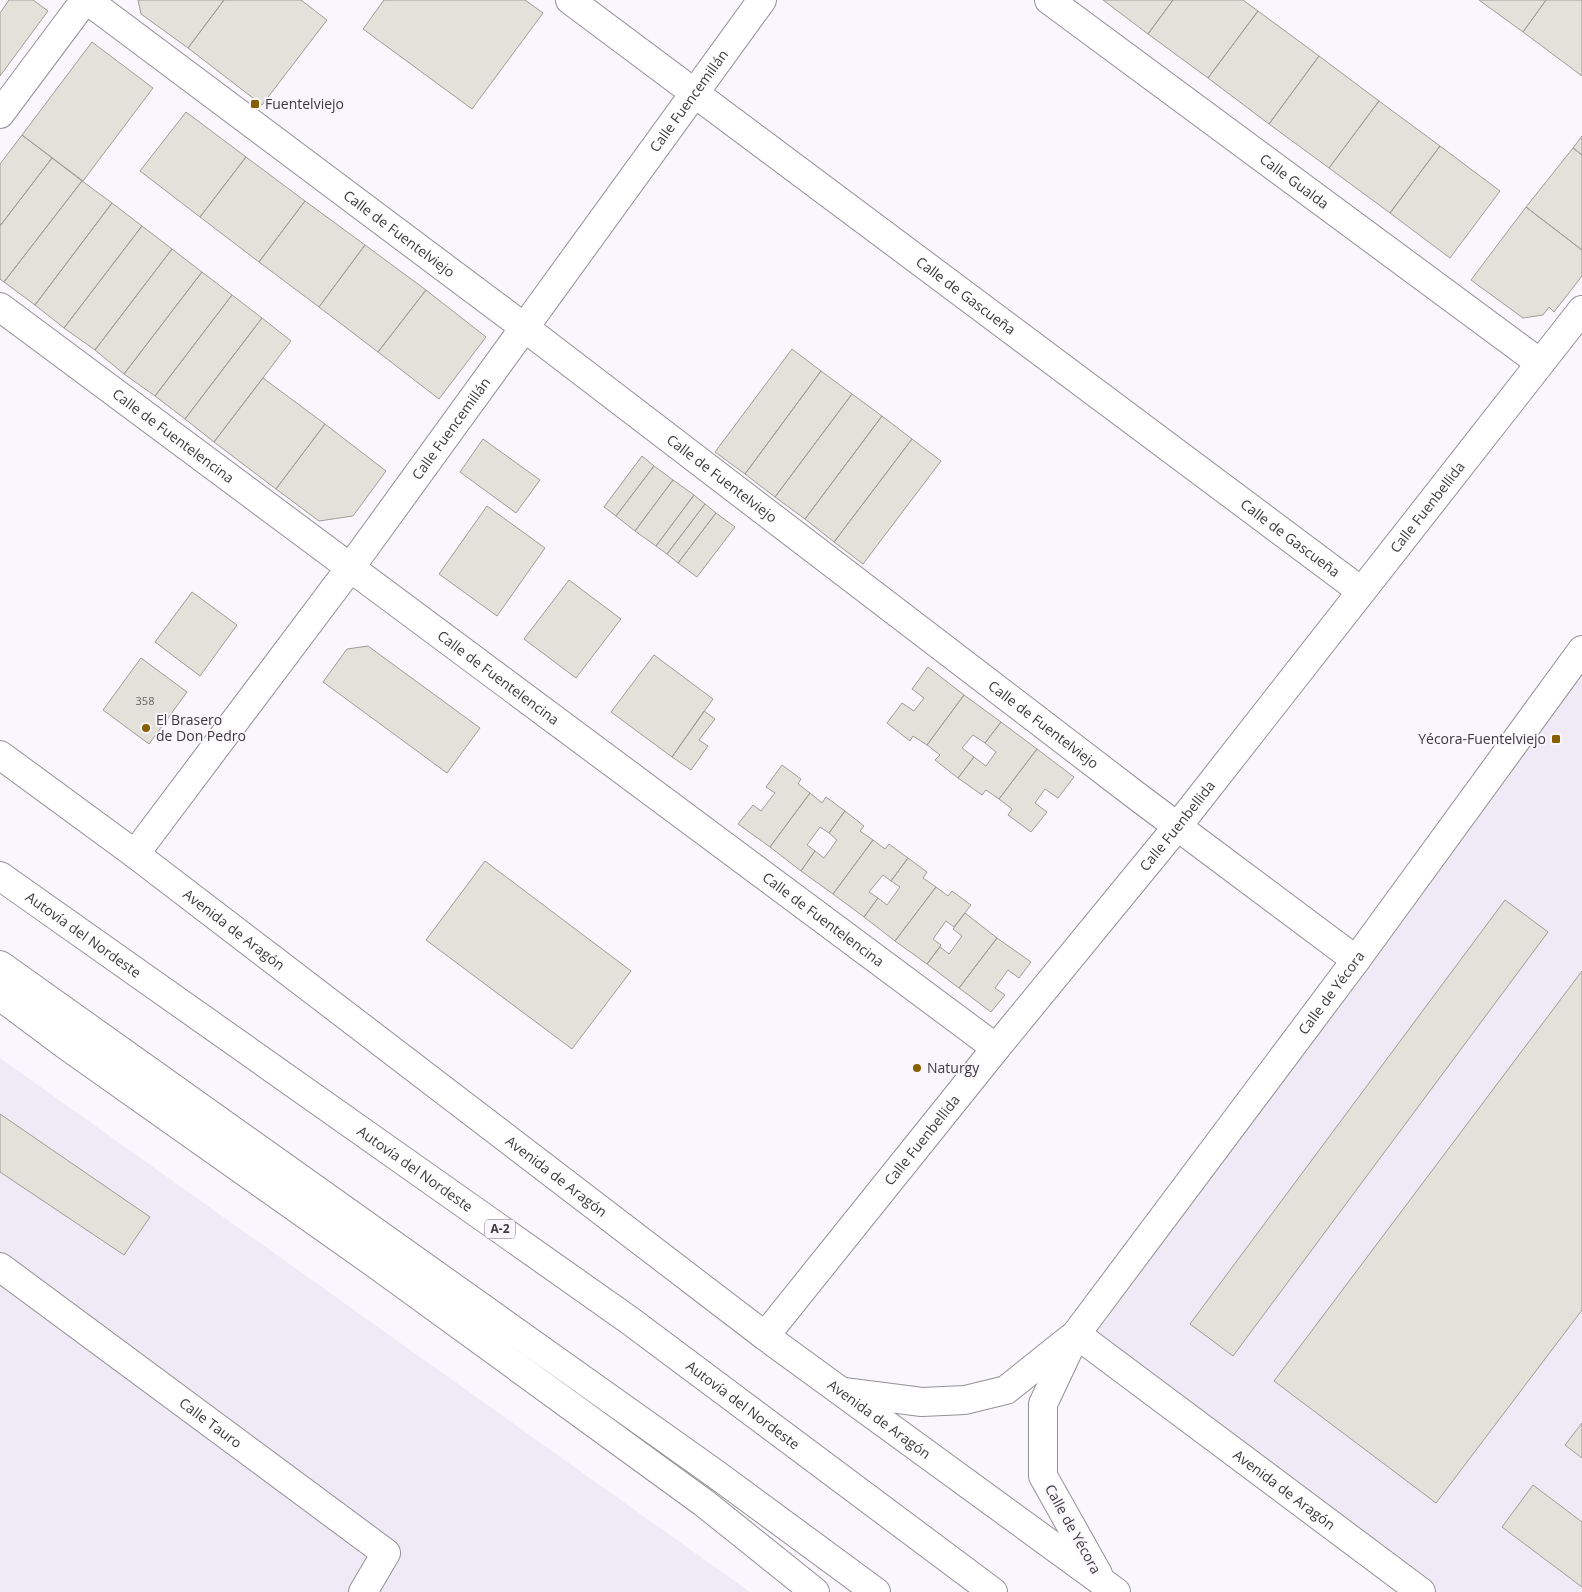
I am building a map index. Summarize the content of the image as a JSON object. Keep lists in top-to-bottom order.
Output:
{
  "streets": {
    "main road": [
      "Calle Fuencemillán",
      "Calle Gualda",
      "Calle de Fuentelviejo",
      "Calle de Gascueña",
      "Calle de Fuentelencina",
      "Calle Fuenbellida",
      "Avenida de Aragón",
      "Autovía del Nordeste",
      "Calle de Yécora",
      "A-2",
      "Calle Tauro"
    ]
  },
  "crossings": [
    ["Calle Fuencemillán", "Calle de Fuentelviejo"],
    ["Calle Fuencemillán", "Calle de Gascueña"],
    ["Calle Fuencemillán", "Calle de Fuentelencina"],
    ["Calle Fuencemillán", "Avenida de Aragón"],
    ["Calle Gualda", "Calle Fuenbellida"],
    ["Calle de Fuentelviejo", "Calle Fuenbellida"],
    ["Calle de Fuentelviejo", "Calle de Yécora"],
    ["Calle de Gascueña", "Calle Fuenbellida"],
    ["Calle de Fuentelencina", "Calle Fuenbellida"],
    ["Calle Fuenbellida", "Avenida de Aragón"],
    ["Avenida de Aragón", "Calle de Yécora"]
  ],
  "places": {
    "transit": ["Fuentelviejo", "Yécora-Fuentelviejo"],
    "other": ["El Brasero de Don Pedro", "Naturgy"]
  },
  "house_numbers": ["358"]
}
